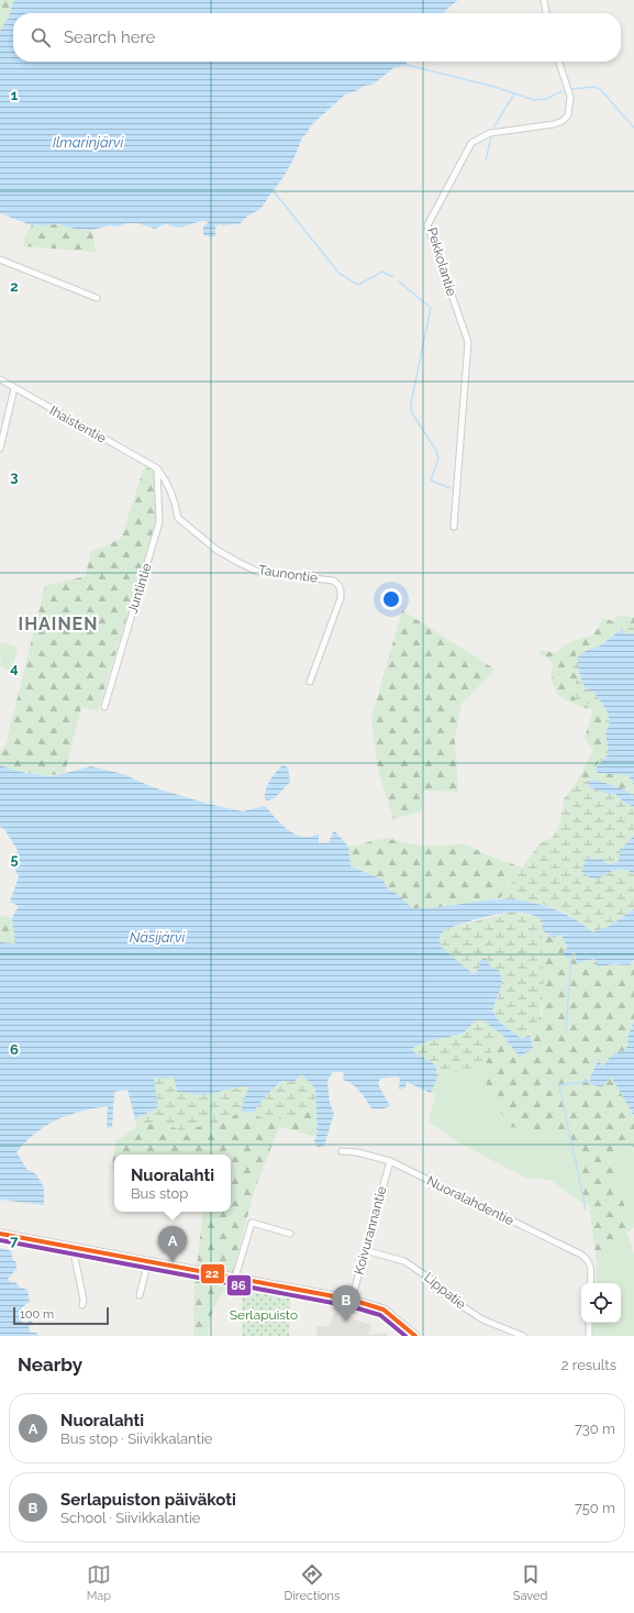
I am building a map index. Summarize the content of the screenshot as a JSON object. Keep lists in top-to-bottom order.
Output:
{
  "streets": {
    "street": [
      "Pekkolantie",
      "Ihaistentie",
      "Taunontie",
      "Juntintie",
      "Nuoralahdentie",
      "Koivurannantie",
      "Lippatie"
    ]
  },
  "crossings": [
    ["Ihaistentie", "Taunontie"],
    ["Ihaistentie", "Juntintie"],
    ["Taunontie", "Juntintie"],
    ["Nuoralahdentie", "Koivurannantie"],
    ["Koivurannantie", "Lippatie"]
  ],
  "districts": ["IHAINEN"],
  "water": ["Ilmarinjärvi", "Näsijärvi"],
  "parks": ["Serlapuisto"],
  "lines": ["transit line 22", "transit line 86"],
  "scale_bar": "100 m",
  "page": {
    "search": "Search here",
    "popup": ["Nuoralahti", "Bus stop"],
    "pins": ["A", "B"],
    "scale": "100 m",
    "heading": ["Nearby", "2 results"],
    "list": [
      {
        "mark": "A",
        "name": "Nuoralahti",
        "note": "Bus stop · Siivikkalantie",
        "value": "730 m"
      },
      {
        "mark": "B",
        "name": "Serlapuiston päiväkoti",
        "note": "School · Siivikkalantie",
        "value": "750 m"
      }
    ],
    "nav": ["Map", "Directions", "Saved"]
  },
  "grid": {
    "rows": [
      "1",
      "2",
      "3",
      "4",
      "5",
      "6",
      "7"
    ]
  }
}
